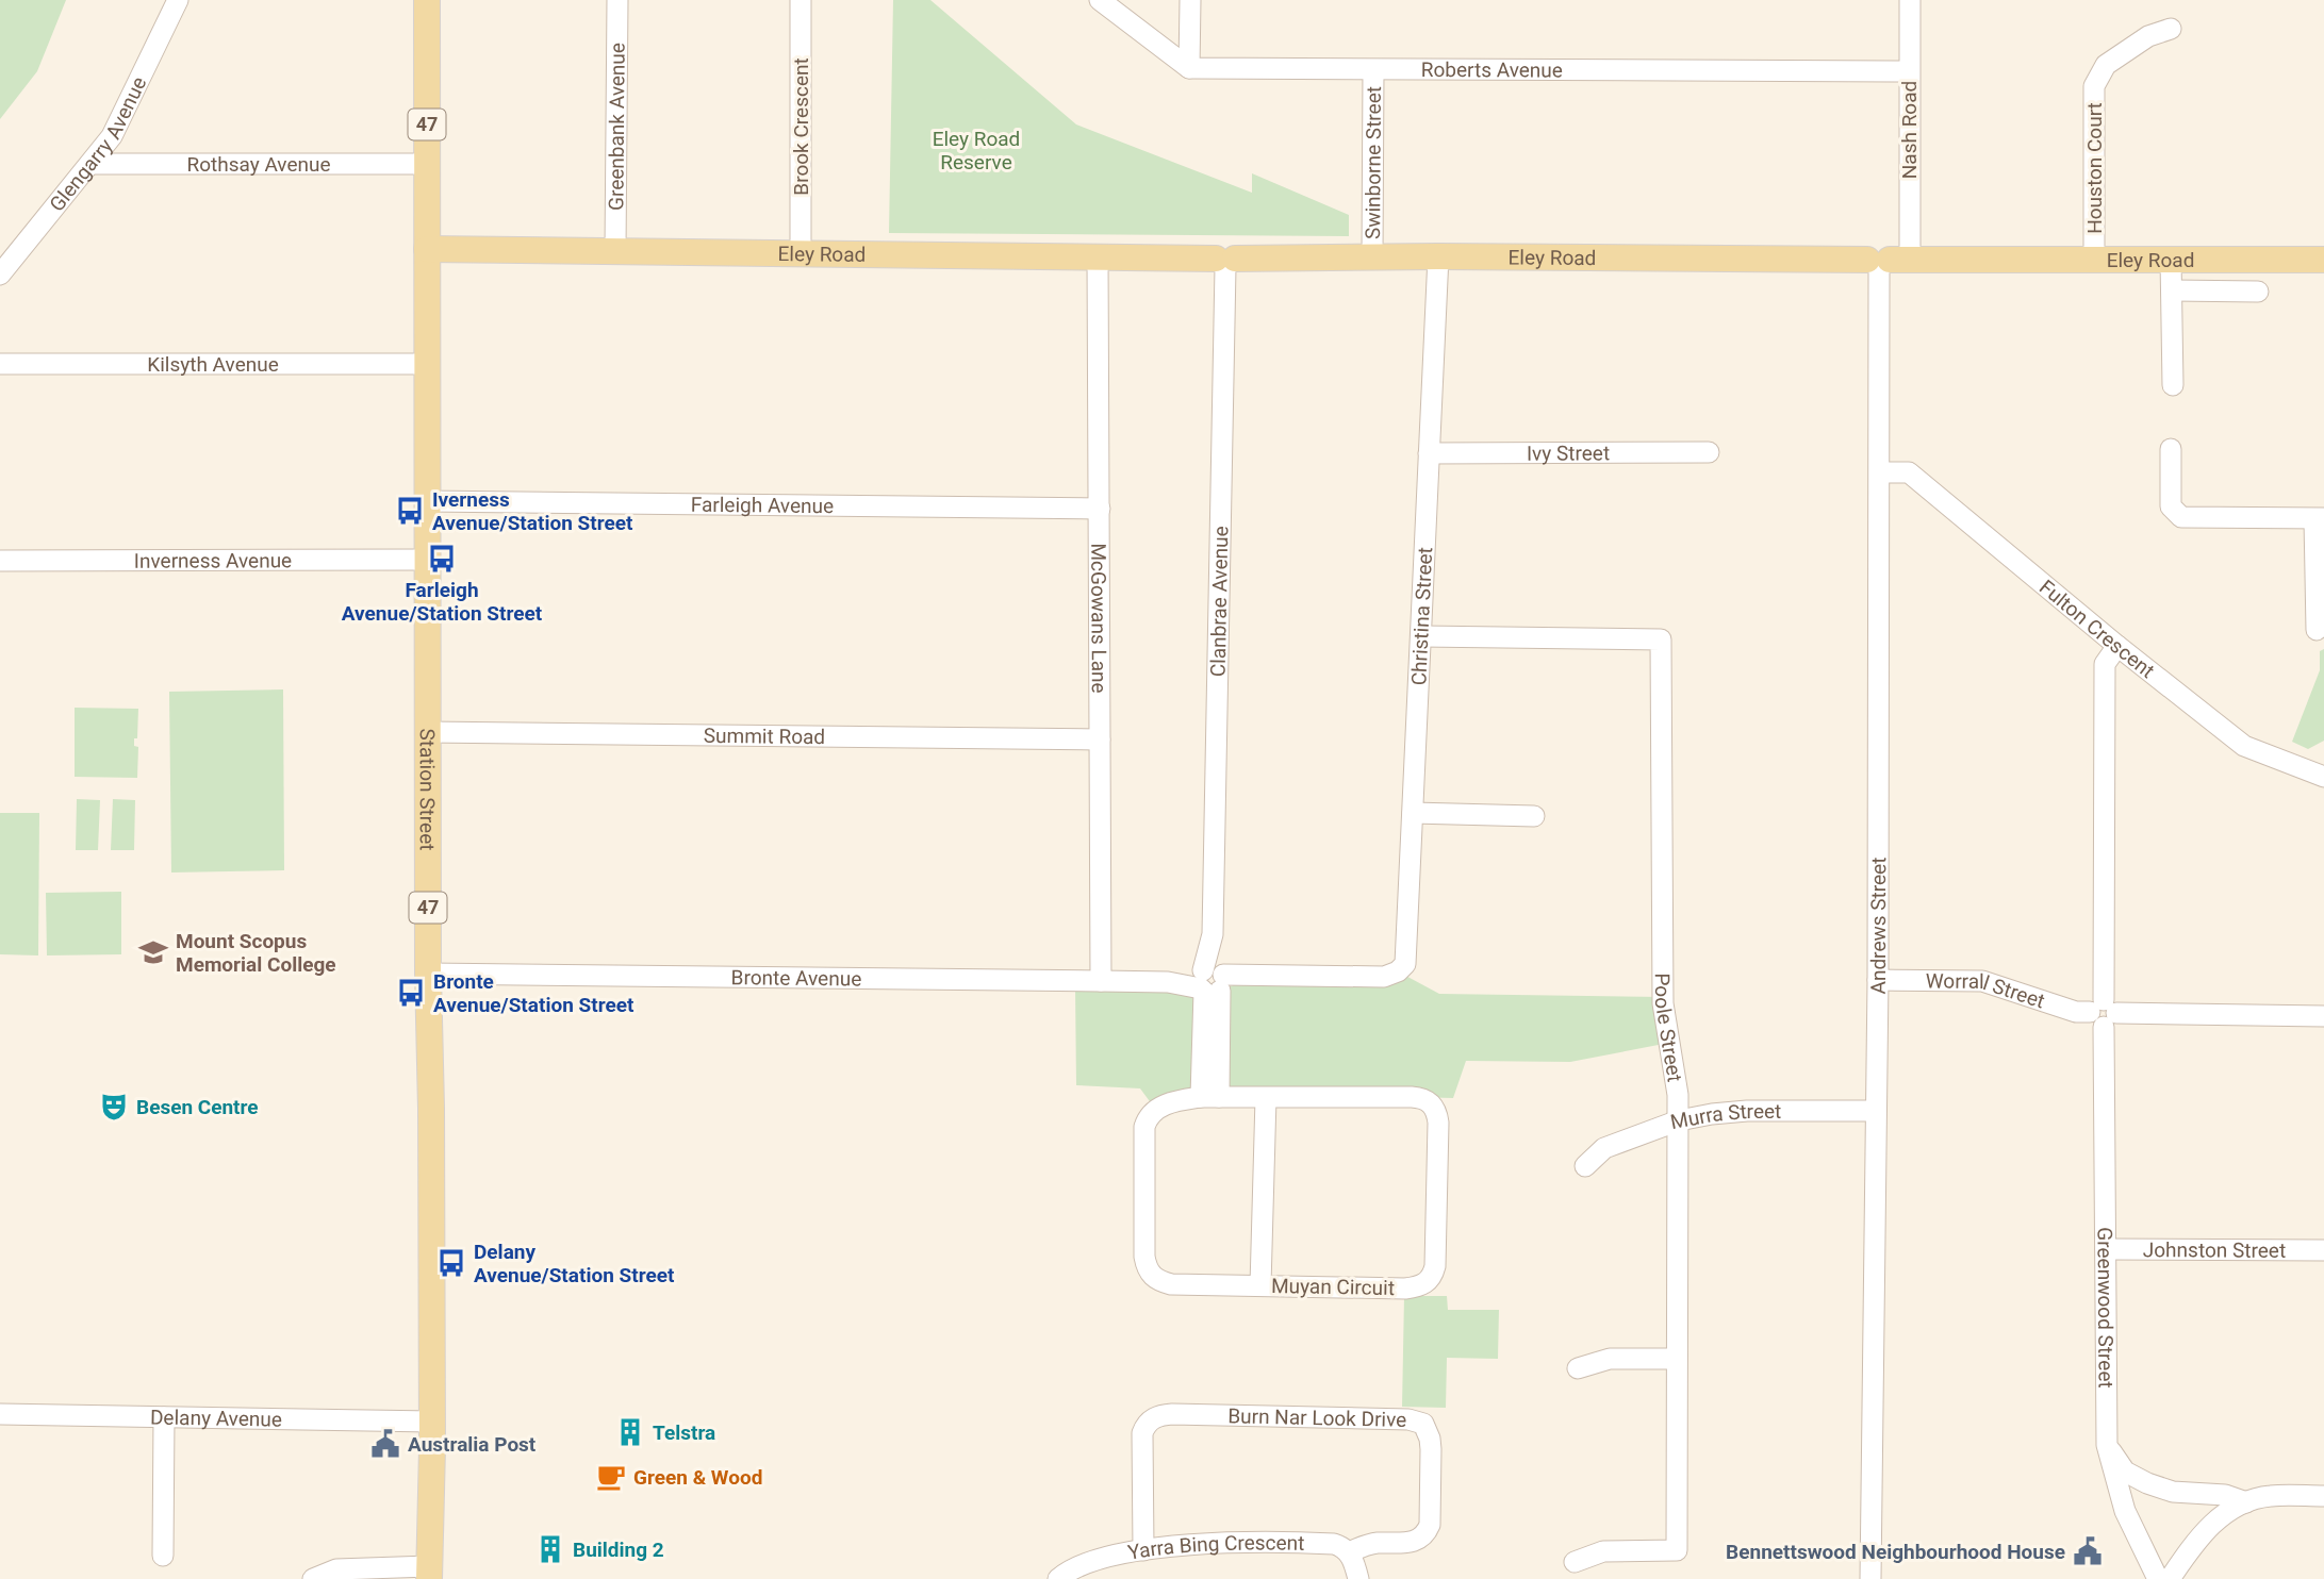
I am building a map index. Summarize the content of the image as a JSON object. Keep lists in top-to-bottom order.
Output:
{
  "streets": {
    "main road": ["47", "Eley Road", "Station Street"],
    "street": [
      "Roberts Avenue",
      "Greenbank Avenue",
      "Brook Crescent",
      "Nash Road",
      "Glengarry Avenue",
      "Rothsay Avenue",
      "Swinborne Street",
      "Houston Court",
      "Kilsyth Avenue",
      "Ivy Street",
      "Farleigh Avenue",
      "Inverness Avenue",
      "Clanbrae Avenue",
      "Christina Street",
      "McGowans Lane",
      "Fulton Crescent",
      "Summit Road",
      "Andrews Street",
      "Bronte Avenue",
      "Worrall Street",
      "Poole Street",
      "Murra Street",
      "Johnston Street",
      "Muyan Circuit",
      "Greenwood Street",
      "Delany Avenue",
      "Burn Nar Look Drive",
      "Yarra Bing Crescent"
    ]
  },
  "crossings": [
    ["Roberts Avenue", "Nash Road"],
    ["Roberts Avenue", "Swinborne Street"],
    ["Greenbank Avenue", "Eley Road"],
    ["Brook Crescent", "Eley Road"],
    ["Nash Road", "Eley Road"],
    ["Nash Road", "Andrews Street"],
    ["Glengarry Avenue", "Rothsay Avenue"],
    ["Rothsay Avenue", "Station Street"],
    ["Swinborne Street", "Eley Road"],
    ["Houston Court", "Eley Road"],
    ["Eley Road", "Clanbrae Avenue"],
    ["Eley Road", "Christina Street"],
    ["Eley Road", "McGowans Lane"],
    ["Eley Road", "Station Street"],
    ["Eley Road", "Andrews Street"],
    ["Kilsyth Avenue", "Station Street"],
    ["Ivy Street", "Christina Street"],
    ["Farleigh Avenue", "McGowans Lane"],
    ["Farleigh Avenue", "Station Street"],
    ["Inverness Avenue", "Station Street"],
    ["Clanbrae Avenue", "Bronte Avenue"],
    ["Christina Street", "Bronte Avenue"],
    ["Christina Street", "Poole Street"],
    ["McGowans Lane", "Summit Road"],
    ["McGowans Lane", "Bronte Avenue"],
    ["Fulton Crescent", "Andrews Street"],
    ["Fulton Crescent", "Greenwood Street"],
    ["Summit Road", "Station Street"],
    ["Station Street", "Bronte Avenue"],
    ["Station Street", "Delany Avenue"],
    ["Andrews Street", "Worrall Street"],
    ["Andrews Street", "Murra Street"],
    ["Worrall Street", "Greenwood Street"],
    ["Poole Street", "Murra Street"],
    ["Johnston Street", "Greenwood Street"],
    ["Burn Nar Look Drive", "Yarra Bing Crescent"]
  ],
  "parks": ["Eley Road Reserve"],
  "places": {
    "bus stop": [
      "Iverness Avenue/Station Street",
      "Farleigh Avenue/Station Street",
      "Bronte Avenue/Station Street",
      "Delany Avenue/Station Street"
    ],
    "school or university": ["Mount Scopus Memorial College"],
    "theatre": ["Besen Centre"],
    "building": ["Telstra", "Building 2"],
    "public building": ["Australia Post", "Bennettswood Neighbourhood House"],
    "cafe": ["Green & Wood"]
  }
}
